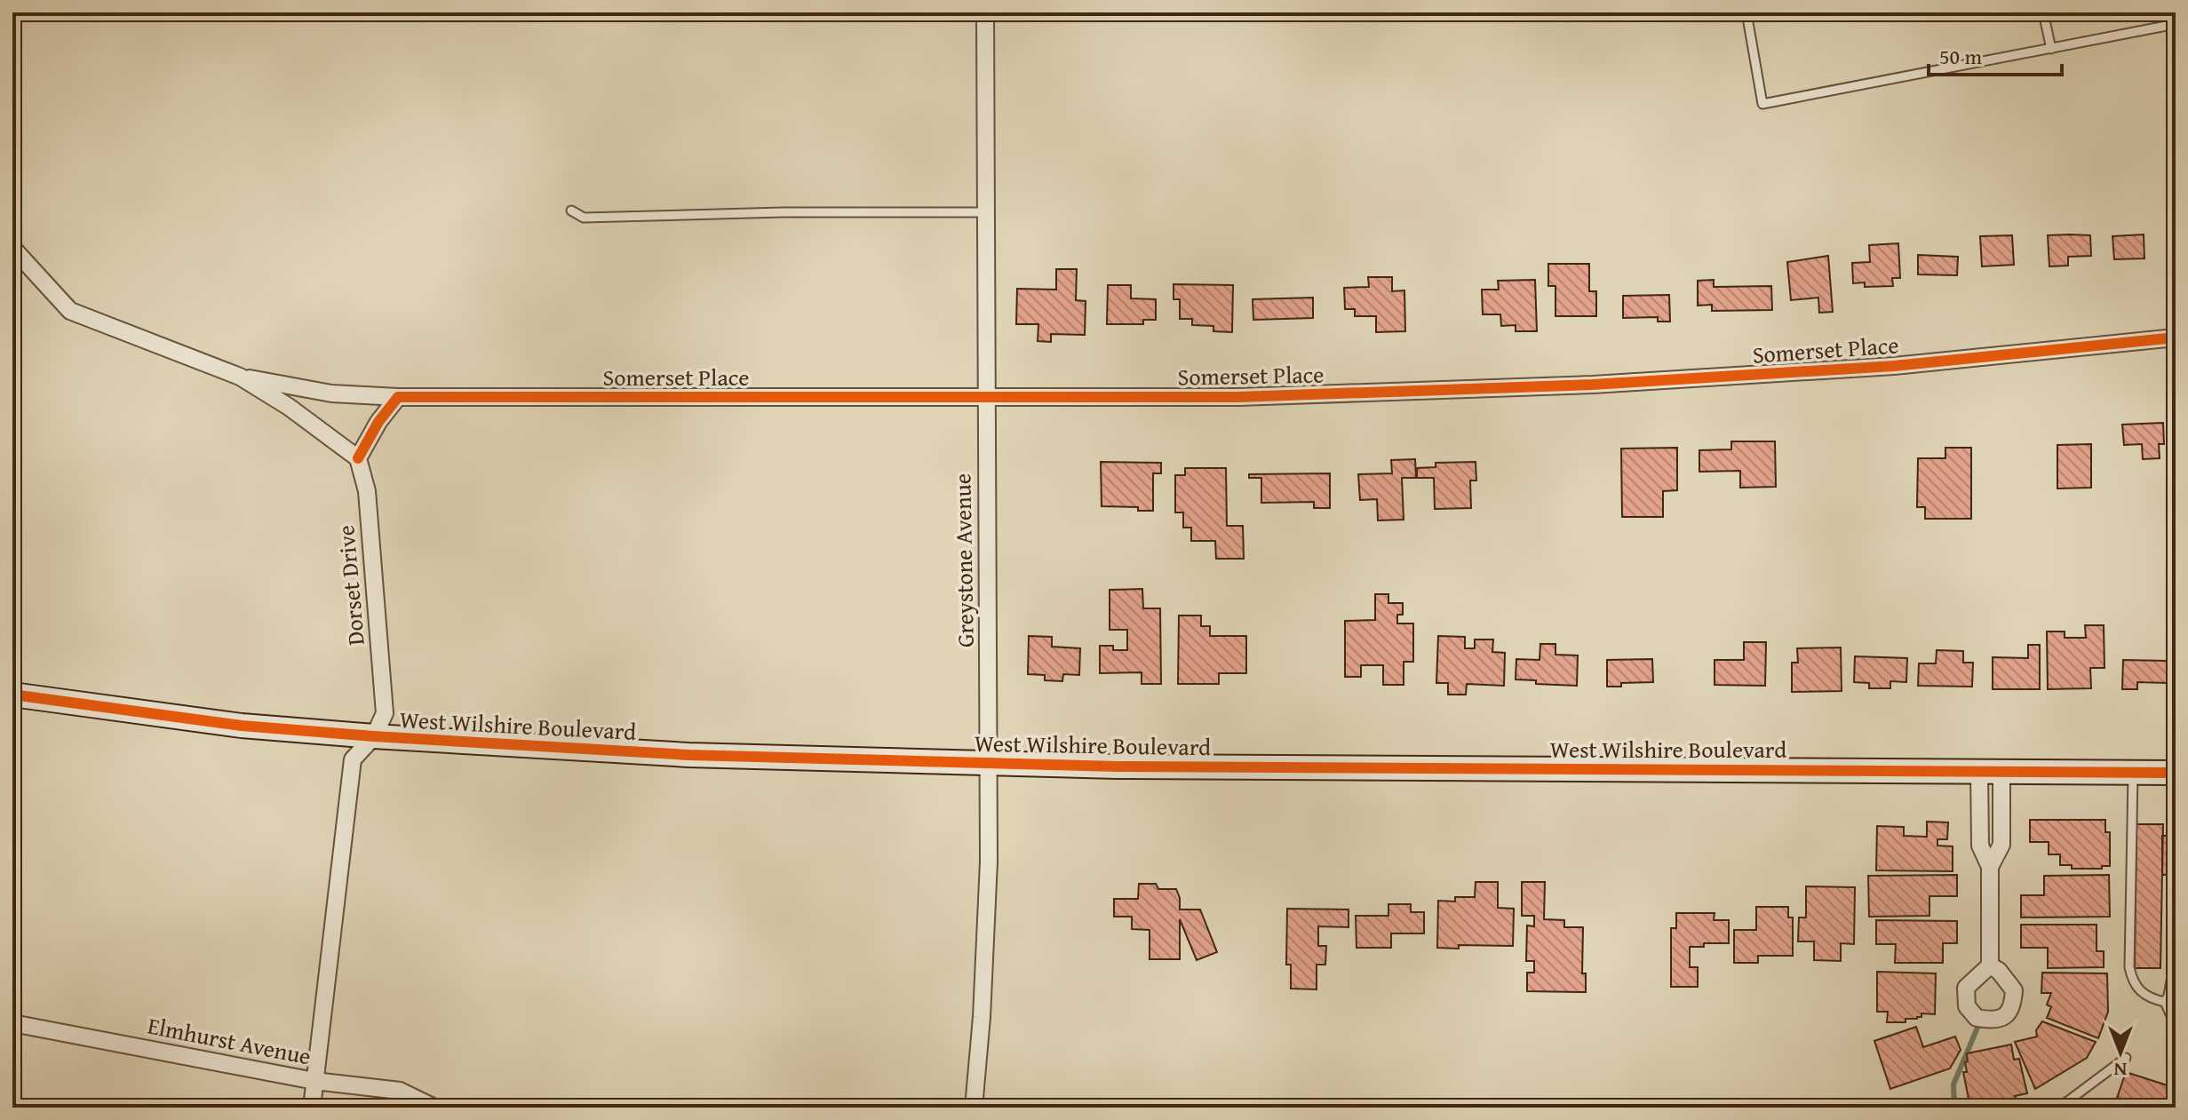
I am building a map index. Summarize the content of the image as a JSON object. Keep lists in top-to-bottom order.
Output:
{
  "streets": {
    "street": [
      "Somerset Place",
      "Greystone Avenue",
      "Dorset Drive",
      "West Wilshire Boulevard",
      "Elmhurst Avenue"
    ]
  },
  "crossings": [
    ["Somerset Place", "Greystone Avenue"],
    ["Greystone Avenue", "West Wilshire Boulevard"],
    ["Dorset Drive", "West Wilshire Boulevard"],
    ["Dorset Drive", "Elmhurst Avenue"]
  ],
  "scale_bar": "50 m",
  "north": "bottom"
}
